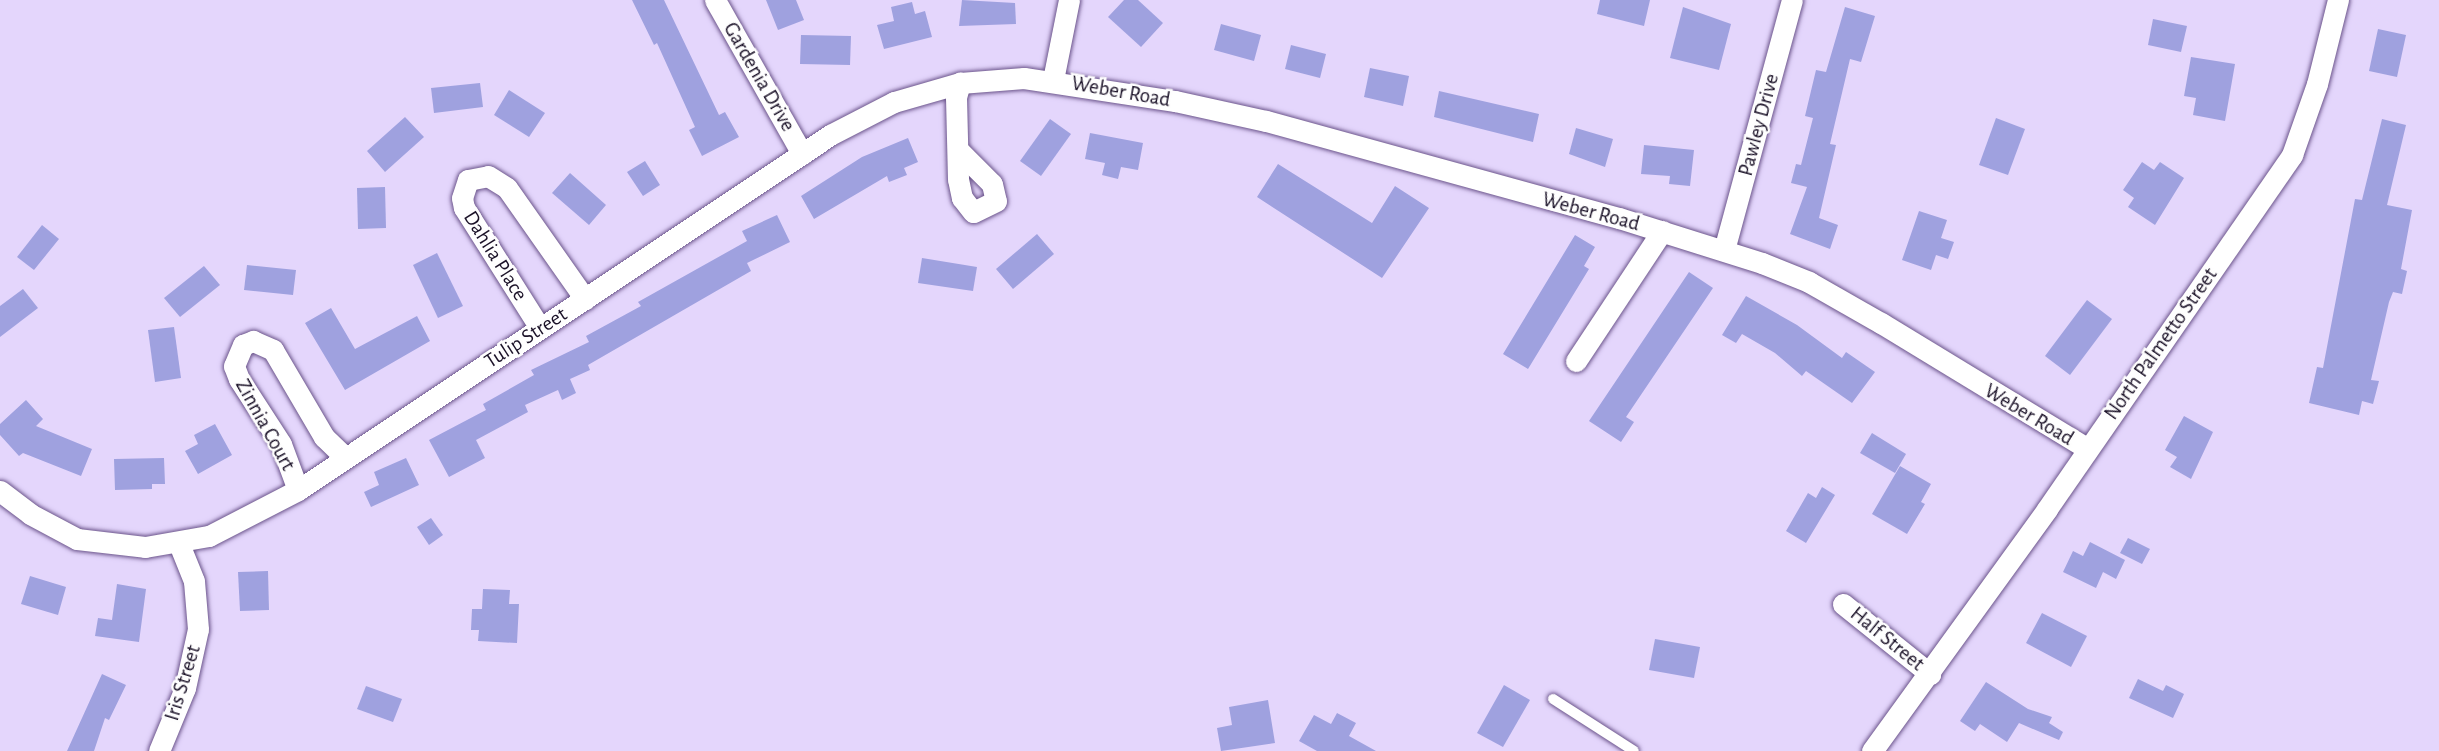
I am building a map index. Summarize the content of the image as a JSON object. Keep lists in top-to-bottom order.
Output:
{
  "streets": {
    "street": [
      "Gardenia Drive",
      "Weber Road",
      "Pawley Drive",
      "Dahlia Place",
      "Tulip Street",
      "North Palmetto Street",
      "Zinnia Court",
      "Half Street",
      "Iris Street"
    ]
  },
  "crossings": [
    ["Gardenia Drive", "Tulip Street"],
    ["Weber Road", "Pawley Drive"],
    ["Weber Road", "Tulip Street"],
    ["Weber Road", "North Palmetto Street"],
    ["Dahlia Place", "Tulip Street"],
    ["Tulip Street", "Zinnia Court"],
    ["Tulip Street", "Iris Street"],
    ["North Palmetto Street", "Half Street"]
  ]
}
